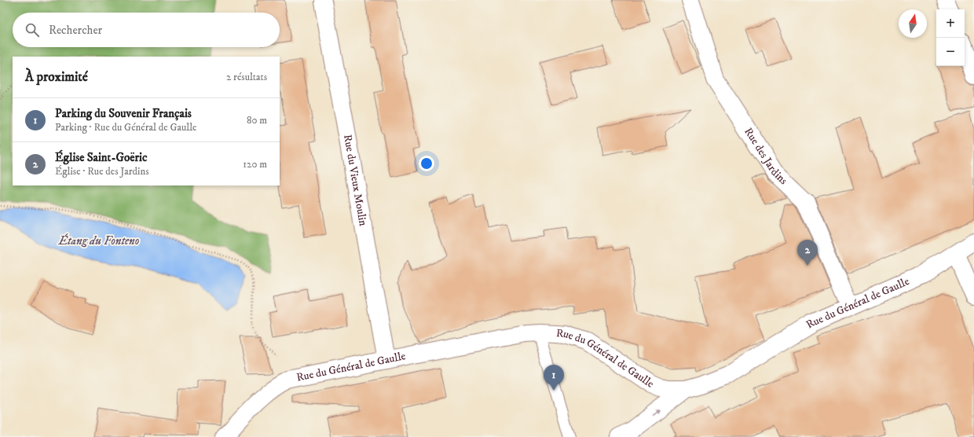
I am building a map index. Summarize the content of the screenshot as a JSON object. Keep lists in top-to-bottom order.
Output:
{
  "streets": {
    "street": ["Rue des Jardins", "Rue du Vieux Moulin", "Rue du Général de Gaulle"]
  },
  "crossings": [
    ["Rue des Jardins", "Rue du Général de Gaulle"],
    ["Rue du Vieux Moulin", "Rue du Général de Gaulle"]
  ],
  "water": ["Étang du Fonteno"],
  "north": "top",
  "page": {
    "map_buttons": ["+", "−"],
    "search": "Rechercher",
    "heading": ["À proximité", "2 résultats"],
    "list": [
      {
        "mark": "1",
        "name": "Parking du Souvenir Français",
        "note": "Parking · Rue du Général de Gaulle",
        "value": "80 m"
      },
      {
        "mark": "2",
        "name": "Église Saint-Goëric",
        "note": "Église · Rue des Jardins",
        "value": "120 m"
      }
    ],
    "pins": ["2", "1"]
  }
}
